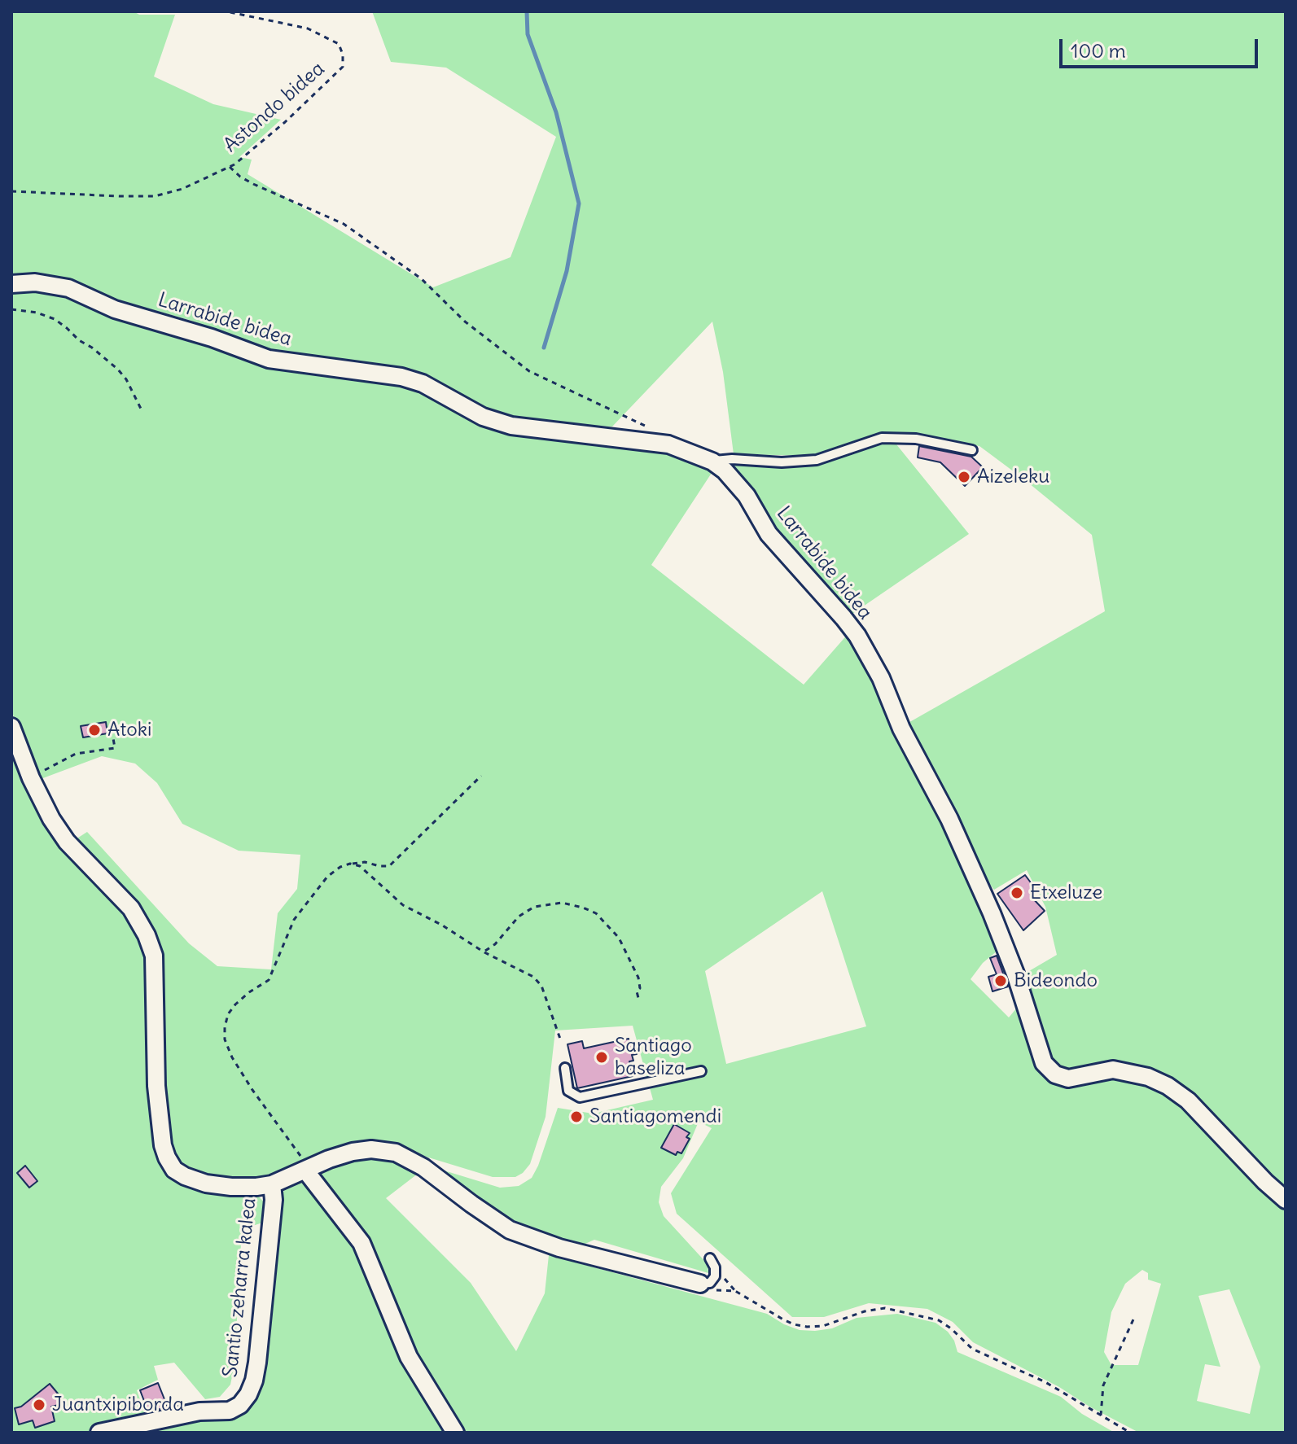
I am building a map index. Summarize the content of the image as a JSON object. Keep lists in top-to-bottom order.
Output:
{
  "streets": {
    "street": ["Larrabide bidea", "Santio zeharra kalea"],
    "path": ["Astondo bidea"]
  },
  "places": [
    "Aizeleku",
    "Atoki",
    "Etxeluze",
    "Bideondo",
    "Santiago baseliza",
    "Santiagomendi",
    "Juantxipiborda"
  ],
  "scale_bar": "100 m"
}
